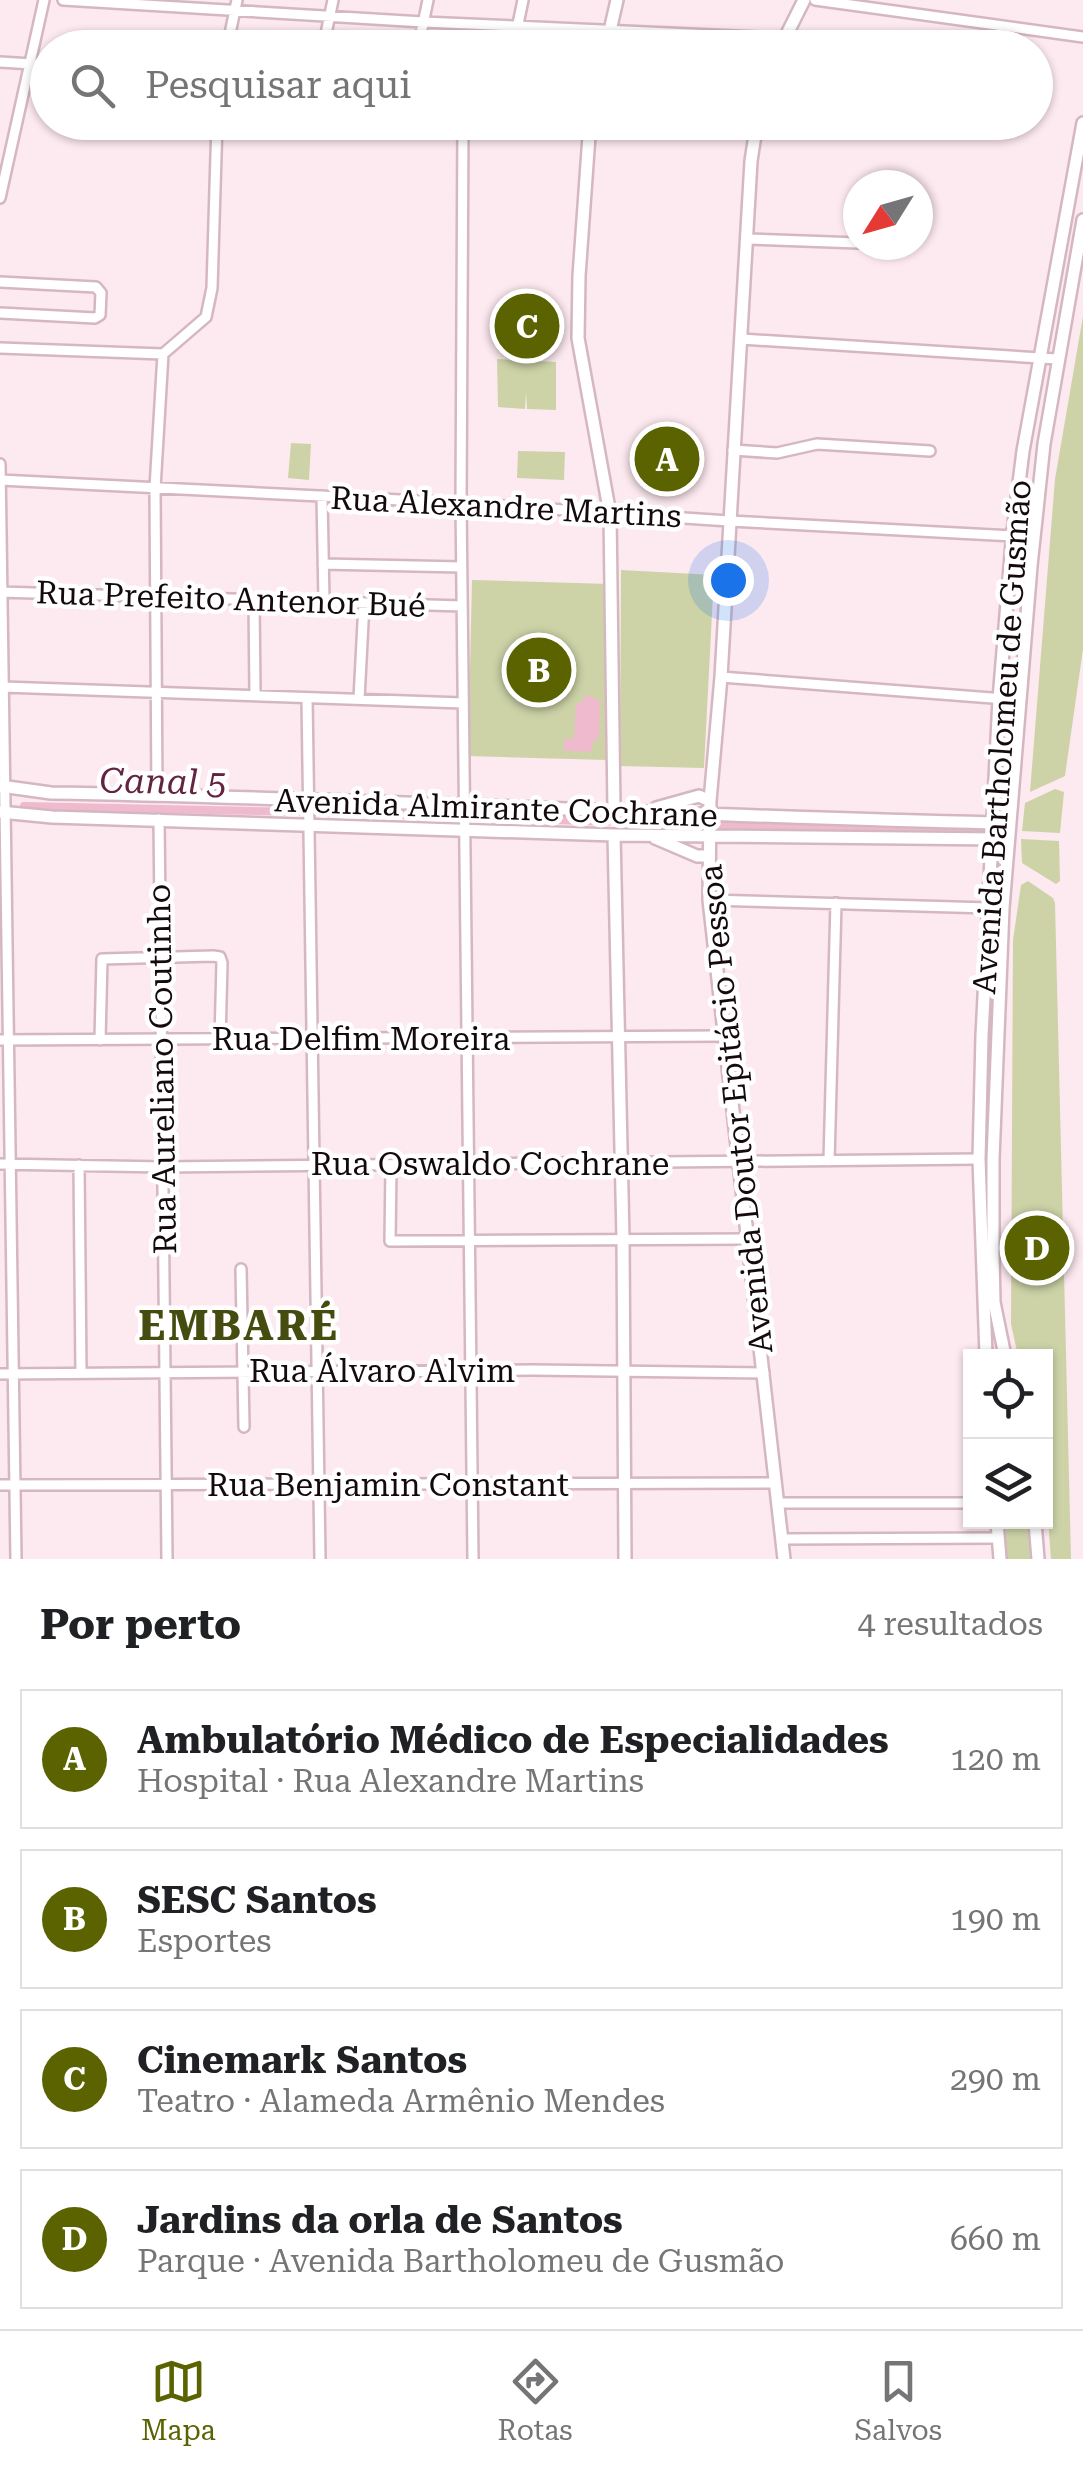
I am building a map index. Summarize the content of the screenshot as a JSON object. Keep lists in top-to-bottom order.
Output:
{
  "streets": {
    "main road": ["Avenida Bartholomeu de Gusmão", "Avenida Almirante Cochrane", "Avenida Doutor Epitácio Pessoa"],
    "street": [
      "Rua Alexandre Martins",
      "Rua Prefeito Antenor Bué",
      "Rua Delfim Moreira",
      "Rua Aureliano Coutinho",
      "Rua Oswaldo Cochrane",
      "Rua Álvaro Alvim",
      "Rua Benjamin Constant"
    ]
  },
  "crossings": [
    ["Rua Alexandre Martins", "Avenida Bartholomeu de Gusmão"],
    ["Rua Alexandre Martins", "Avenida Doutor Epitácio Pessoa"],
    ["Avenida Bartholomeu de Gusmão", "Avenida Almirante Cochrane"],
    ["Avenida Bartholomeu de Gusmão", "Rua Oswaldo Cochrane"],
    ["Avenida Almirante Cochrane", "Rua Aureliano Coutinho"],
    ["Avenida Almirante Cochrane", "Avenida Doutor Epitácio Pessoa"],
    ["Rua Delfim Moreira", "Rua Aureliano Coutinho"],
    ["Rua Delfim Moreira", "Avenida Doutor Epitácio Pessoa"],
    ["Rua Aureliano Coutinho", "Rua Oswaldo Cochrane"],
    ["Rua Aureliano Coutinho", "Rua Álvaro Alvim"],
    ["Rua Aureliano Coutinho", "Rua Benjamin Constant"],
    ["Avenida Doutor Epitácio Pessoa", "Rua Oswaldo Cochrane"],
    ["Avenida Doutor Epitácio Pessoa", "Rua Álvaro Alvim"],
    ["Avenida Doutor Epitácio Pessoa", "Rua Benjamin Constant"]
  ],
  "districts": ["EMBARÉ"],
  "water": ["Canal 5"],
  "north": "bottom left",
  "page": {
    "search": "Pesquisar aqui",
    "pins": [
      "C",
      "A",
      "B",
      "D"
    ],
    "heading": ["Por perto", "4 resultados"],
    "list": [
      {
        "mark": "A",
        "name": "Ambulatório Médico de Especialidades",
        "note": "Hospital · Rua Alexandre Martins",
        "value": "120 m"
      },
      {
        "mark": "B",
        "name": "SESC Santos",
        "note": "Esportes",
        "value": "190 m"
      },
      {
        "mark": "C",
        "name": "Cinemark Santos",
        "note": "Teatro · Alameda Armênio Mendes",
        "value": "290 m"
      },
      {
        "mark": "D",
        "name": "Jardins da orla de Santos",
        "note": "Parque · Avenida Bartholomeu de Gusmão",
        "value": "660 m"
      }
    ],
    "nav": ["Mapa", "Rotas", "Salvos"]
  }
}
